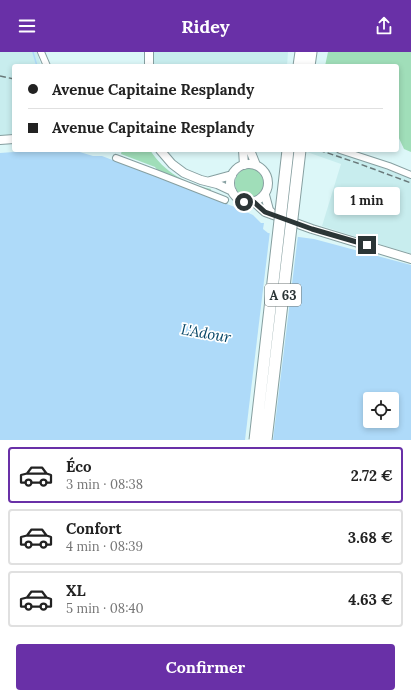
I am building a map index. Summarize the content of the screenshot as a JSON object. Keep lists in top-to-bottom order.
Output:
{
  "streets": {
    "highway": ["A 63"]
  },
  "water": ["L'Adour"],
  "page": {
    "header": "Ridey",
    "banner": ["Avenue Capitaine Resplandy", "Avenue Capitaine Resplandy"],
    "bubble": "1 min",
    "list": [
      {
        "name": "Éco",
        "note": "3 min · 08:38",
        "value": "2.72 €"
      },
      {
        "name": "Confort",
        "note": "4 min · 08:39",
        "value": "3.68 €"
      },
      {
        "name": "XL",
        "note": "5 min · 08:40",
        "value": "4.63 €"
      }
    ],
    "buttons": "Confirmer"
  }
}
